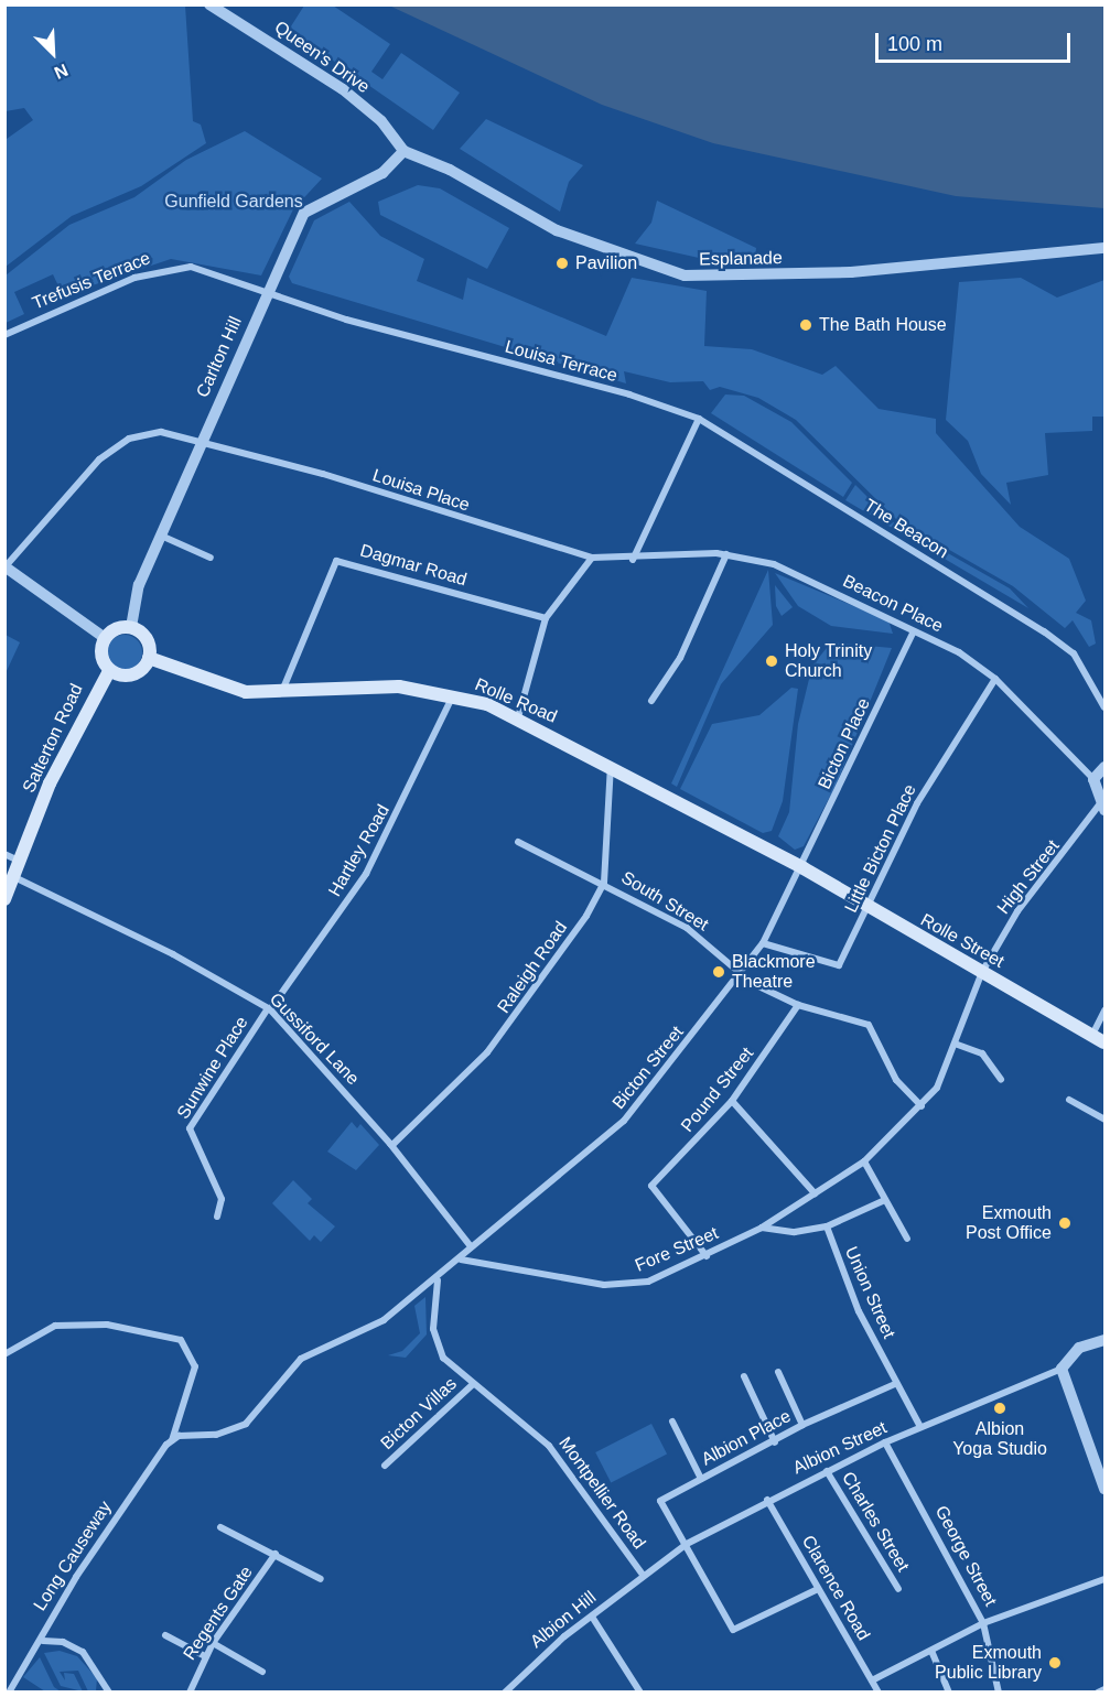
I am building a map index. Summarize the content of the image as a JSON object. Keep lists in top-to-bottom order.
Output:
{
  "streets": {
    "main road": ["Rolle Road", "Salterton Road", "Rolle Street"],
    "street": [
      "Queen's Drive",
      "Esplanade",
      "Trefusis Terrace",
      "Carlton Hill",
      "Louisa Terrace",
      "Louisa Place",
      "The Beacon",
      "Dagmar Road",
      "Beacon Place",
      "Bicton Place",
      "Little Bicton Place",
      "Hartley Road",
      "High Street",
      "South Street",
      "Raleigh Road",
      "Gussiford Lane",
      "Sunwine Place",
      "Bicton Street",
      "Pound Street",
      "Fore Street",
      "Union Street",
      "Bicton Villas",
      "Albion Place",
      "Albion Street",
      "Montpellier Road",
      "Charles Street",
      "Long Causeway",
      "George Street",
      "Clarence Road",
      "Regents Gate",
      "Albion Hill"
    ]
  },
  "crossings": [
    ["Queen's Drive", "Esplanade"],
    ["Queen's Drive", "Carlton Hill"],
    ["Esplanade", "Carlton Hill"],
    ["Trefusis Terrace", "Carlton Hill"],
    ["Trefusis Terrace", "Louisa Terrace"],
    ["Carlton Hill", "Louisa Terrace"],
    ["Carlton Hill", "Louisa Place"],
    ["Carlton Hill", "Rolle Road"],
    ["Carlton Hill", "Salterton Road"],
    ["Louisa Terrace", "The Beacon"],
    ["Louisa Place", "Beacon Place"],
    ["Dagmar Road", "Rolle Road"],
    ["Beacon Place", "Bicton Place"],
    ["Beacon Place", "Little Bicton Place"],
    ["Rolle Road", "Salterton Road"],
    ["Rolle Road", "Bicton Place"],
    ["Rolle Road", "Hartley Road"],
    ["Rolle Road", "Rolle Street"],
    ["Rolle Road", "Raleigh Road"],
    ["Rolle Road", "Bicton Street"],
    ["Salterton Road", "Gussiford Lane"],
    ["Bicton Place", "Rolle Street"],
    ["Bicton Place", "Bicton Street"],
    ["Little Bicton Place", "Rolle Street"],
    ["Little Bicton Place", "Bicton Street"],
    ["Hartley Road", "Gussiford Lane"],
    ["Hartley Road", "Sunwine Place"],
    ["High Street", "South Street"],
    ["High Street", "Rolle Street"],
    ["High Street", "Fore Street"],
    ["South Street", "Raleigh Road"],
    ["South Street", "Bicton Street"],
    ["South Street", "Pound Street"],
    ["South Street", "Fore Street"],
    ["Rolle Street", "Bicton Street"],
    ["Raleigh Road", "Gussiford Lane"],
    ["Gussiford Lane", "Sunwine Place"],
    ["Gussiford Lane", "Bicton Street"],
    ["Bicton Street", "Fore Street"],
    ["Bicton Street", "Montpellier Road"],
    ["Bicton Street", "Long Causeway"],
    ["Pound Street", "Fore Street"],
    ["Union Street", "Albion Place"],
    ["Union Street", "Albion Street"],
    ["Bicton Villas", "Montpellier Road"],
    ["Albion Place", "Albion Street"],
    ["Albion Street", "Montpellier Road"],
    ["Albion Street", "Charles Street"],
    ["Albion Street", "George Street"],
    ["Albion Street", "Clarence Road"],
    ["Albion Street", "Albion Hill"],
    ["Montpellier Road", "Albion Hill"]
  ],
  "parks": ["Gunfield Gardens"],
  "places": [
    "Pavilion",
    "The Bath House",
    "Holy Trinity Church",
    "Blackmore Theatre",
    "Exmouth Post Office",
    "Albion Yoga Studio",
    "Exmouth Public Library"
  ],
  "scale_bar": "100 m",
  "north": "bottom right"
}
